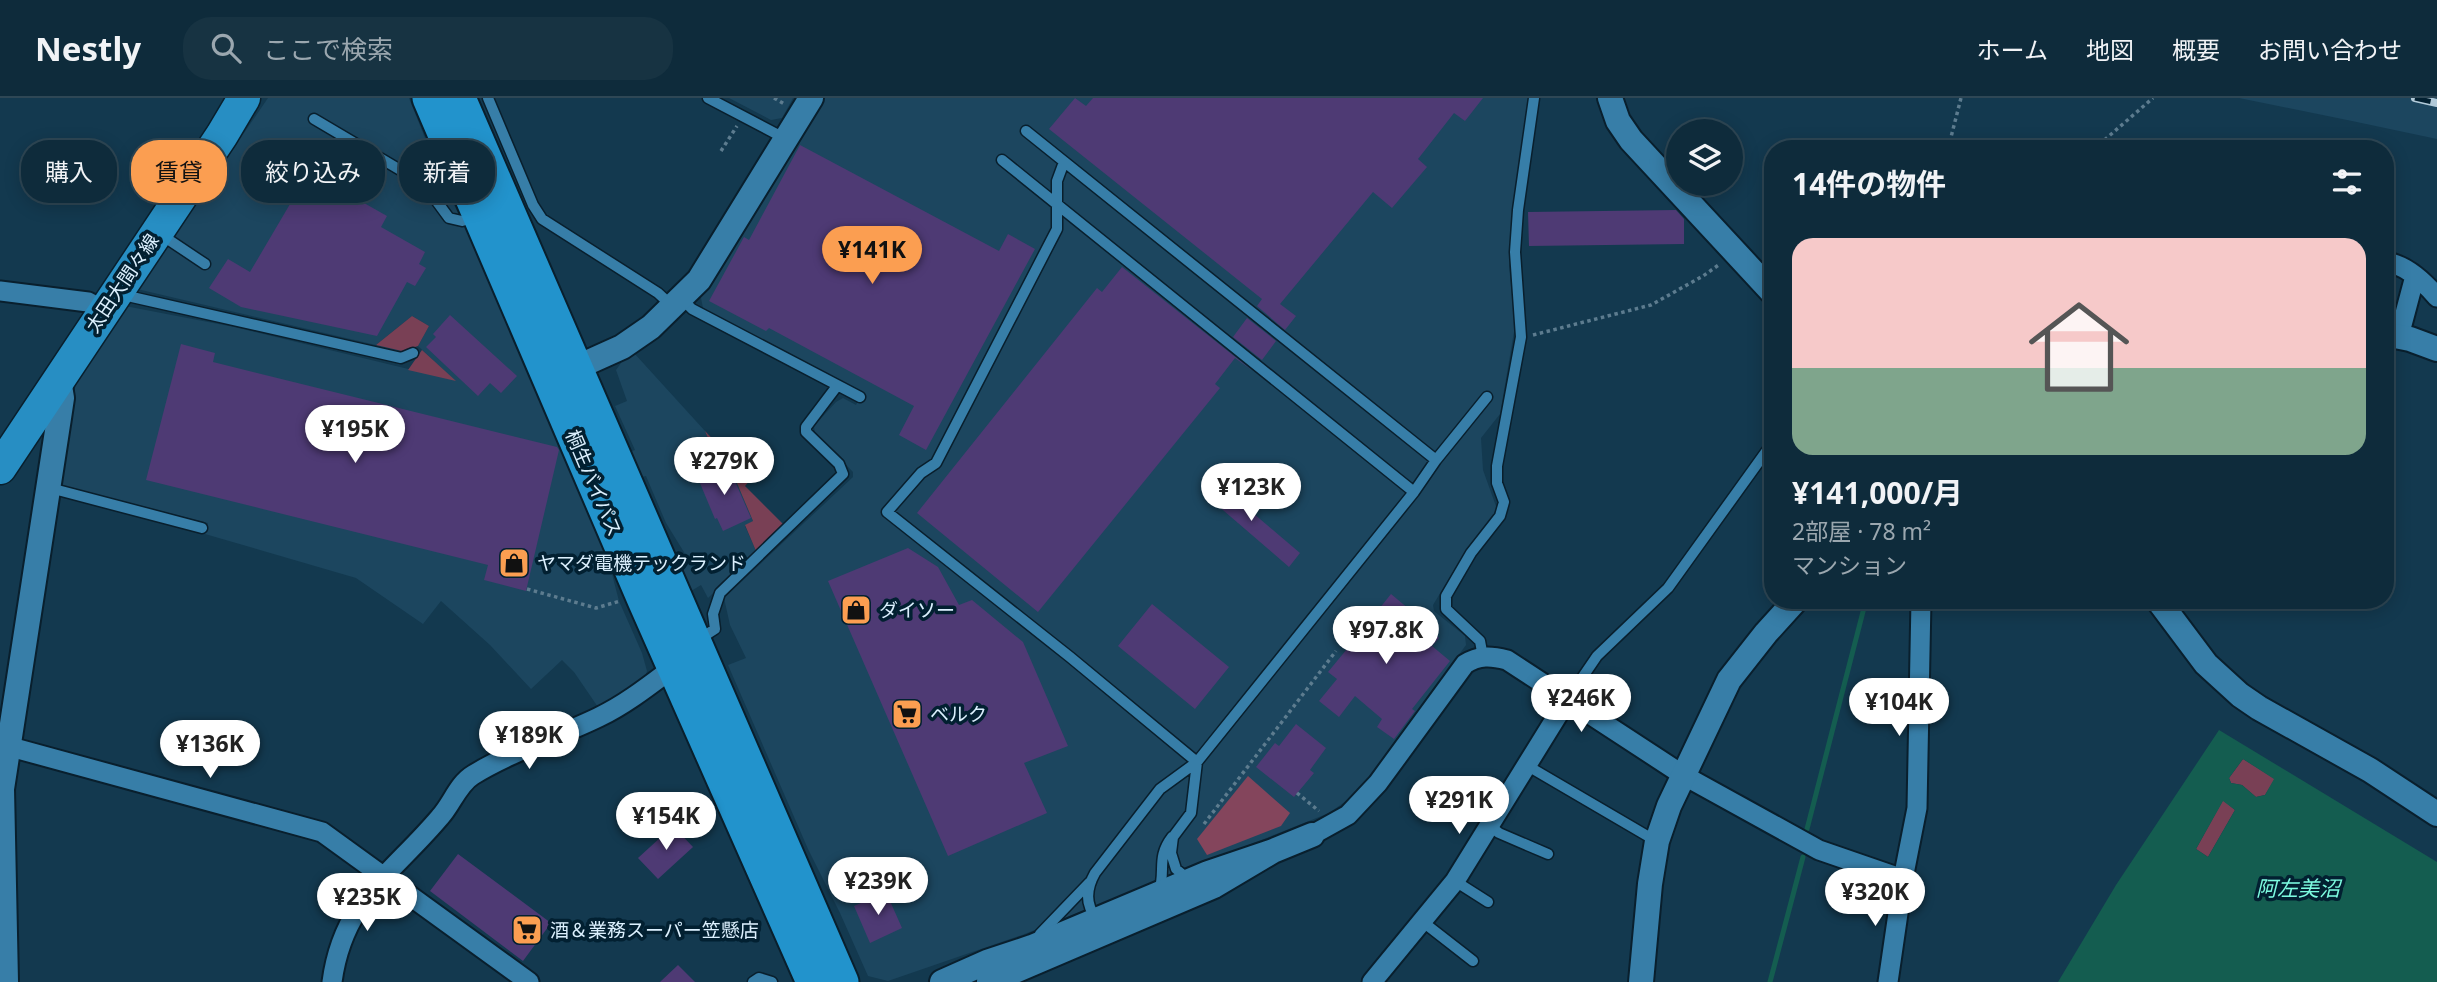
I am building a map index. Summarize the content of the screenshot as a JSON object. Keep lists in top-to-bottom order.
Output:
{
  "streets": {
    "highway": ["桐生バイパス"],
    "main road": ["太田大間々線"]
  },
  "water": ["阿左美沼"],
  "places": {
    "shop": ["ヤマダ電機テックランド", "ダイソー"],
    "supermarket": ["ベルク", "酒＆業務スーパー笠懸店"]
  },
  "page": {
    "header": "Nestly",
    "search": "ここで検索",
    "nav": [
      "ホーム",
      "地図",
      "概要",
      "お問い合わせ"
    ],
    "chip": [
      "購入",
      "賃貸",
      "絞り込み",
      "新着"
    ],
    "heading": "14件の物件",
    "list": [
      {
        "name": "¥141,000/月",
        "note": "2部屋 · 78 m² · マンション"
      }
    ],
    "price": [
      "¥141K",
      "¥195K",
      "¥279K",
      "¥123K",
      "¥97.8K",
      "¥246K",
      "¥104K",
      "¥189K",
      "¥136K",
      "¥291K",
      "¥154K",
      "¥239K",
      "¥320K",
      "¥235K"
    ]
  }
}
